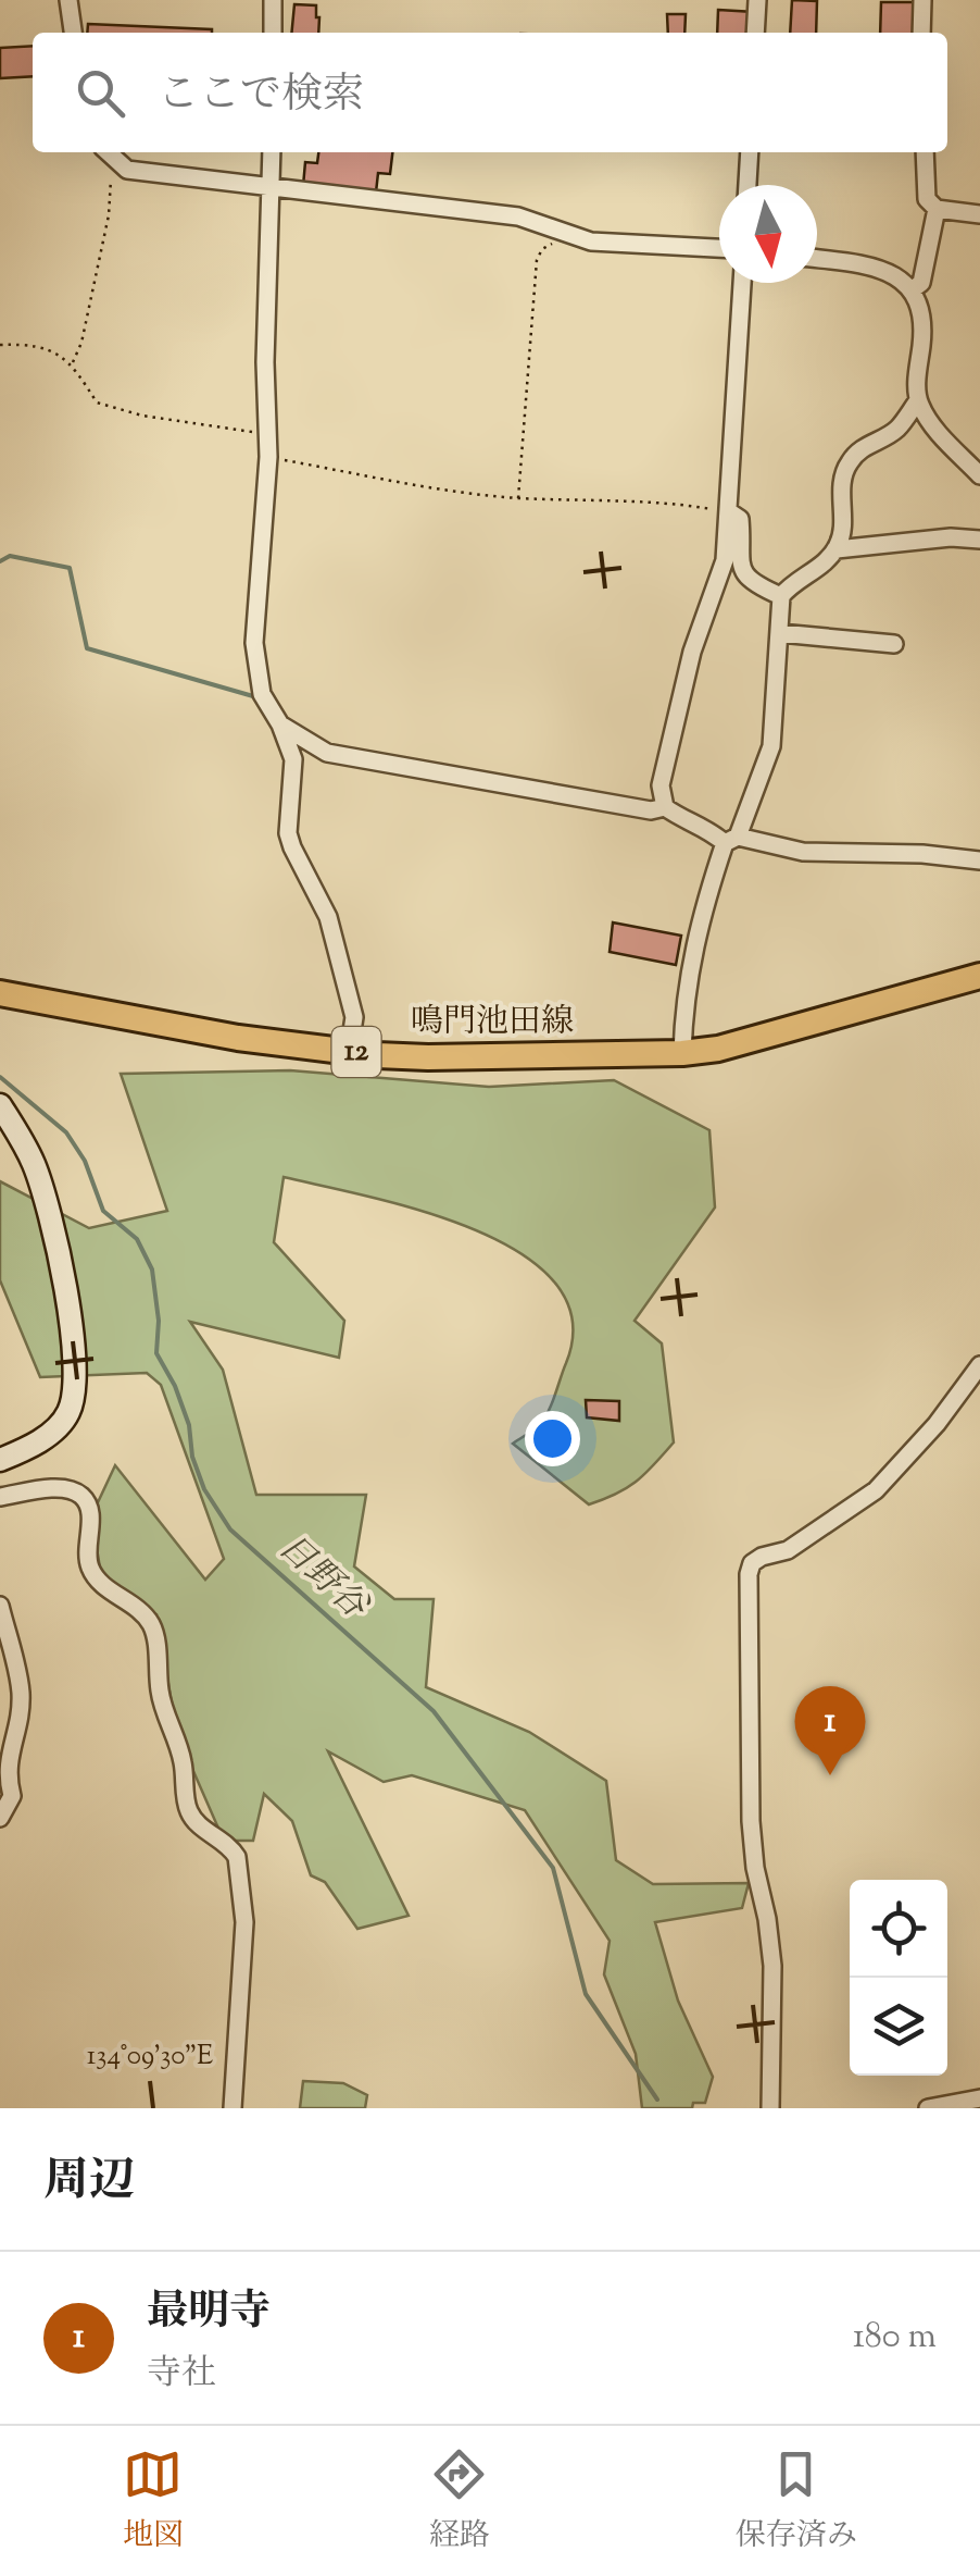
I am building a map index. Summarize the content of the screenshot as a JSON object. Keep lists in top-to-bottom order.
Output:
{
  "streets": {
    "main road": ["鳴門池田線", "12"]
  },
  "water": ["日野谷"],
  "north": "bottom",
  "page": {
    "search": "ここで検索",
    "pins": "1",
    "heading": "周辺",
    "list": [
      {
        "mark": "1",
        "name": "最明寺",
        "note": "寺社",
        "value": "180 m"
      }
    ],
    "nav": ["地図", "経路", "保存済み"]
  },
  "coordinates": ["134°09'30\"E"]
}
